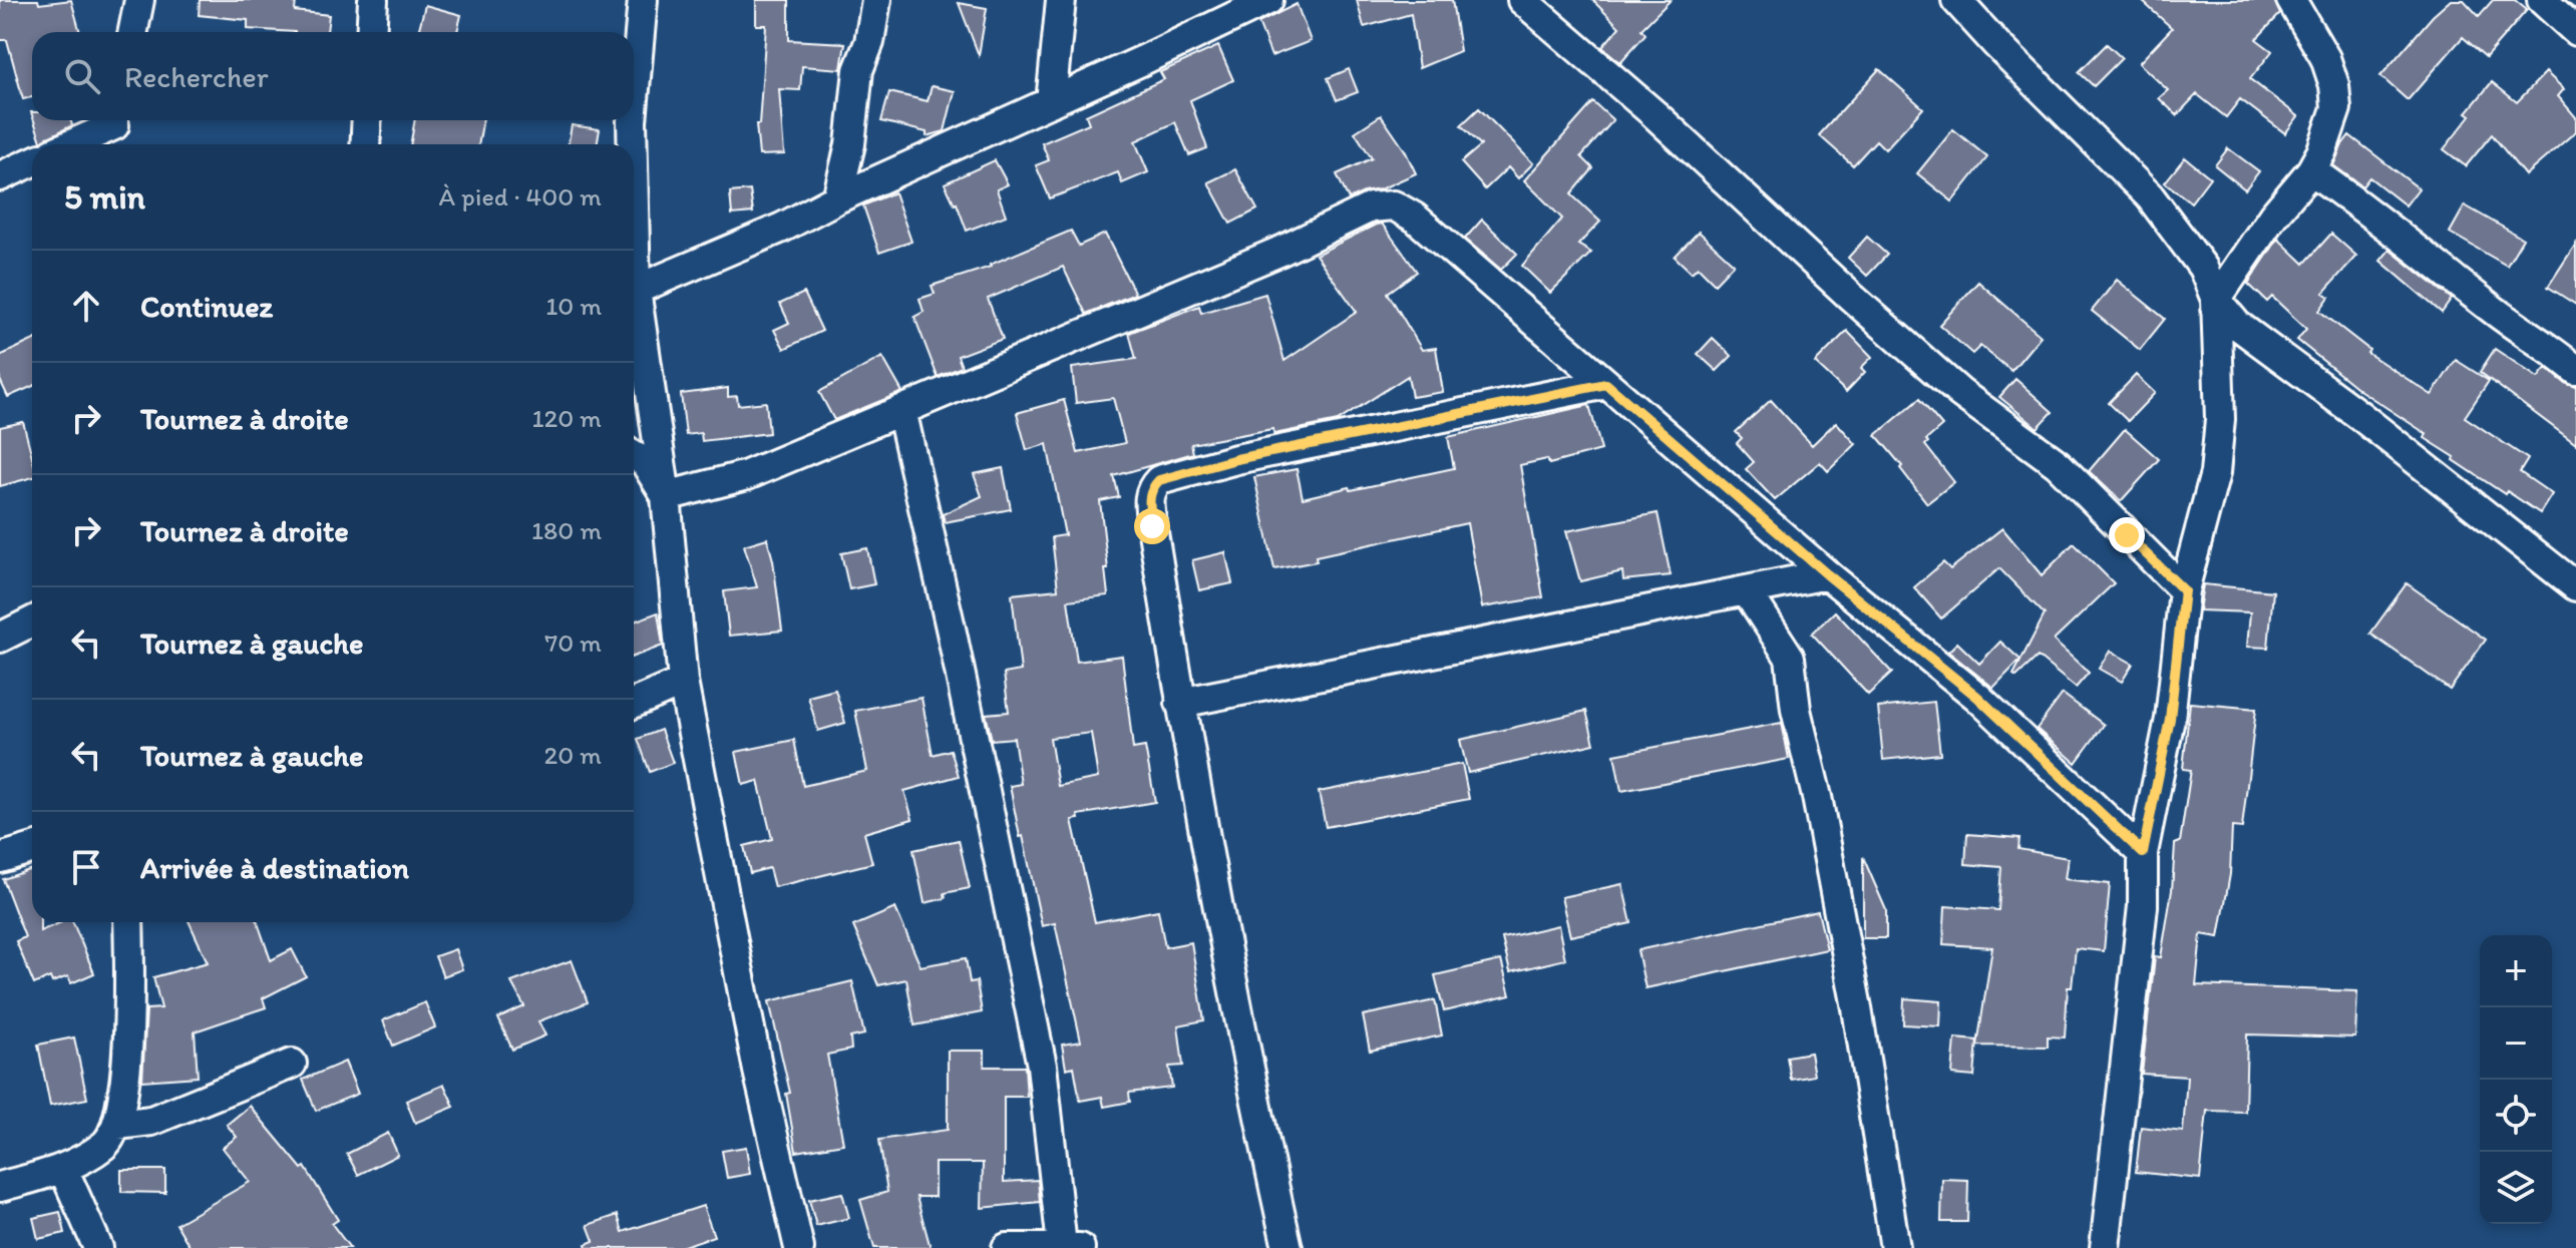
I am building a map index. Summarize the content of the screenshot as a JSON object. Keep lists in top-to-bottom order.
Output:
{
  "page": {
    "search": "Rechercher",
    "heading": ["5 min", "À pied · 400 m"],
    "list": [
      ["Continuez", "10 m"],
      ["Tournez à droite", "120 m"],
      ["Tournez à droite", "180 m"],
      ["Tournez à gauche", "70 m"],
      ["Tournez à gauche", "20 m"],
      "Arrivée à destination"
    ],
    "map_buttons": ["+", "−"]
  }
}
